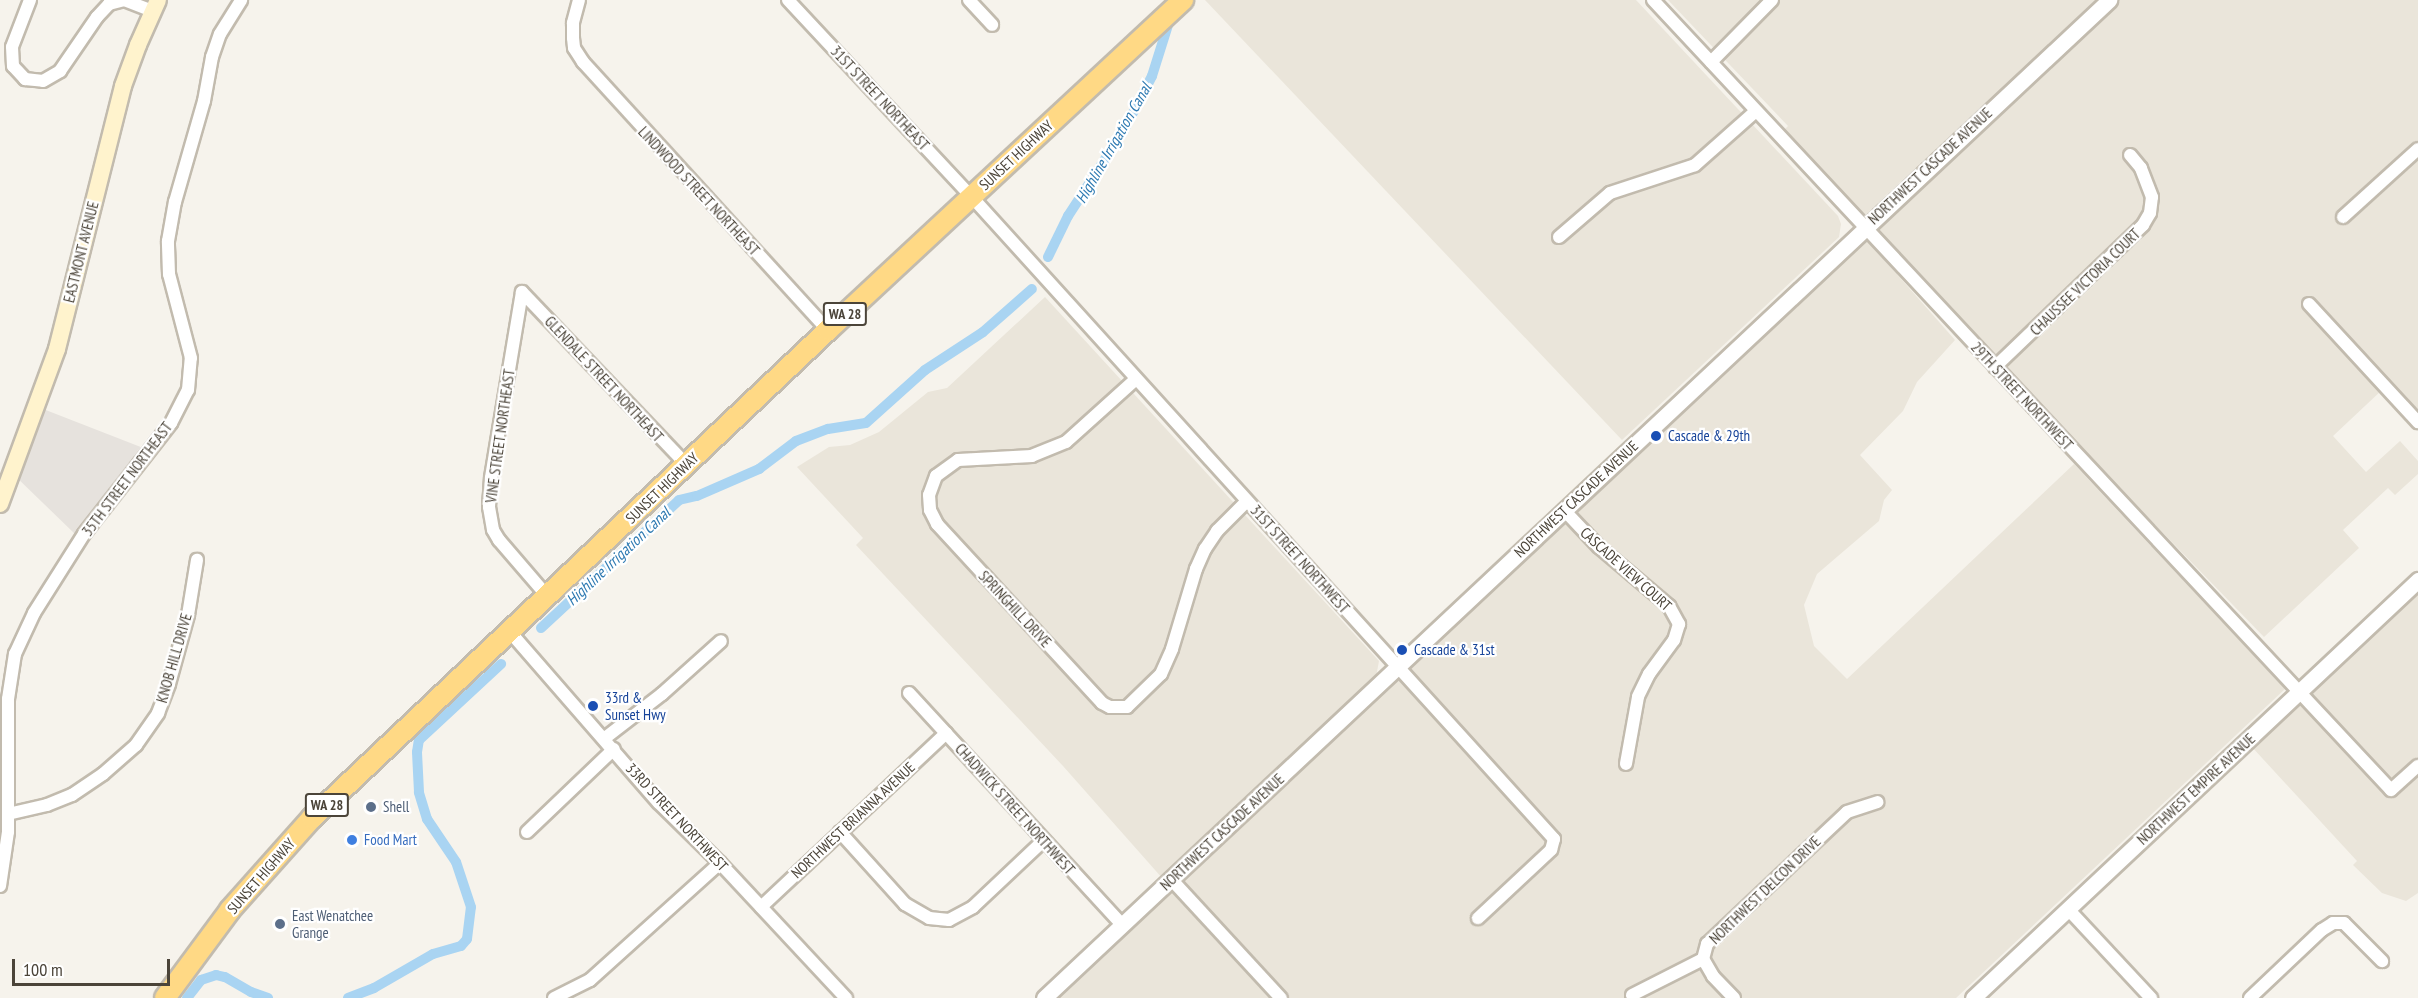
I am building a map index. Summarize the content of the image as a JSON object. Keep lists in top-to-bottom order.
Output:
{
  "streets": {
    "highway": ["SUNSET HIGHWAY", "WA 28"],
    "main road": ["EASTMONT AVENUE"],
    "street": [
      "31ST STREET NORTHEAST",
      "NORTHWEST CASCADE AVENUE",
      "LINDWOOD STREET NORTHEAST",
      "CHAUSSEE VICTORIA COURT",
      "GLENDALE STREET NORTHEAST",
      "29TH STREET NORTHWEST",
      "VINE STREET NORTHEAST",
      "35TH STREET NORTHEAST",
      "31ST STREET NORTHWEST",
      "CASCADE VIEW COURT",
      "SPRINGHILL DRIVE",
      "KNOB HILL DRIVE",
      "NORTHWEST EMPIRE AVENUE",
      "CHADWICK STREET NORTHWEST",
      "33RD STREET NORTHWEST",
      "NORTHWEST BRIANNA AVENUE",
      "NORTHWEST DELCON DRIVE"
    ]
  },
  "crossings": [
    ["31ST STREET NORTHEAST", "SUNSET HIGHWAY"],
    ["31ST STREET NORTHEAST", "31ST STREET NORTHWEST"],
    ["SUNSET HIGHWAY", "LINDWOOD STREET NORTHEAST"],
    ["SUNSET HIGHWAY", "GLENDALE STREET NORTHEAST"],
    ["SUNSET HIGHWAY", "VINE STREET NORTHEAST"],
    ["SUNSET HIGHWAY", "31ST STREET NORTHWEST"],
    ["SUNSET HIGHWAY", "33RD STREET NORTHWEST"],
    ["NORTHWEST CASCADE AVENUE", "29TH STREET NORTHWEST"],
    ["NORTHWEST CASCADE AVENUE", "31ST STREET NORTHWEST"],
    ["NORTHWEST CASCADE AVENUE", "CASCADE VIEW COURT"],
    ["NORTHWEST CASCADE AVENUE", "CHADWICK STREET NORTHWEST"],
    ["CHAUSSEE VICTORIA COURT", "29TH STREET NORTHWEST"],
    ["GLENDALE STREET NORTHEAST", "VINE STREET NORTHEAST"],
    ["29TH STREET NORTHWEST", "NORTHWEST EMPIRE AVENUE"],
    ["35TH STREET NORTHEAST", "KNOB HILL DRIVE"],
    ["31ST STREET NORTHWEST", "SPRINGHILL DRIVE"],
    ["CHADWICK STREET NORTHWEST", "NORTHWEST BRIANNA AVENUE"],
    ["33RD STREET NORTHWEST", "NORTHWEST BRIANNA AVENUE"]
  ],
  "water": ["Highline Irrigation Canal"],
  "places": [
    "Cascade & 29th",
    "Cascade & 31st",
    "33rd & Sunset Hwy",
    "Shell",
    "Food Mart",
    "East Wenatchee Grange"
  ],
  "scale_bar": "100 m"
}
